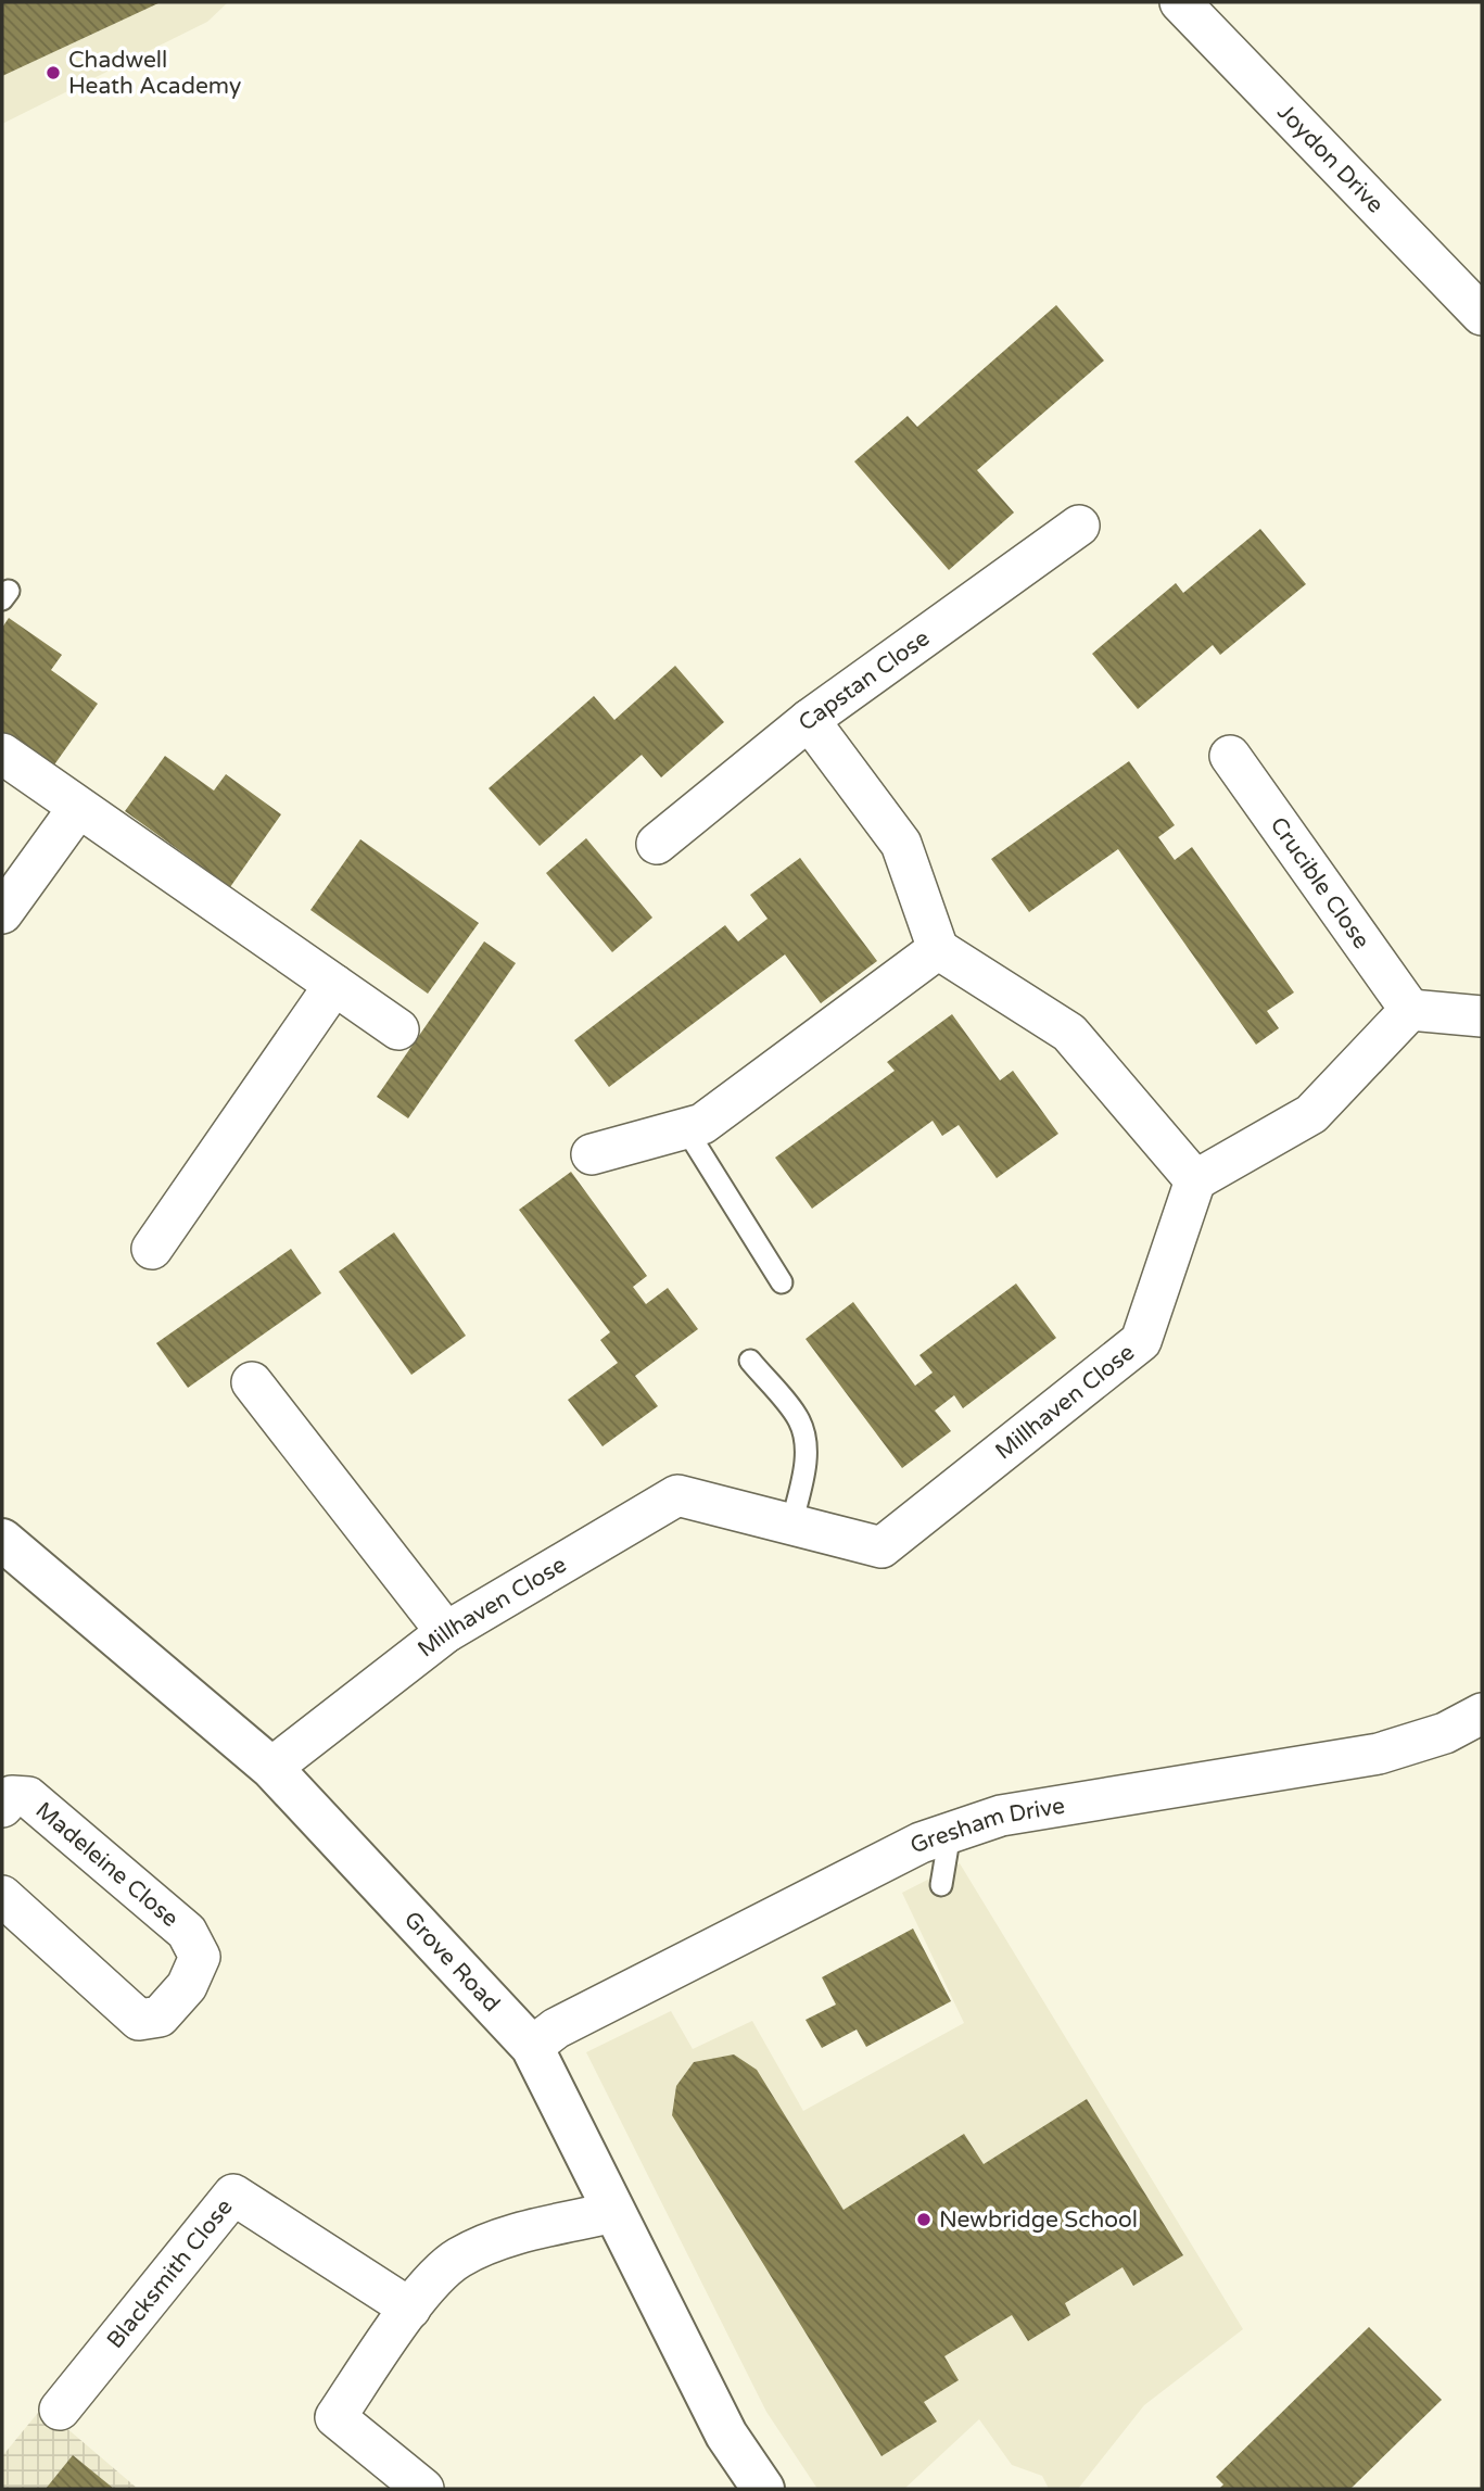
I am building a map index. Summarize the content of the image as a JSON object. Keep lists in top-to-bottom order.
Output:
{
  "streets": {
    "street": [
      "Joydon Drive",
      "Capstan Close",
      "Crucible Close",
      "Millhaven Close",
      "Gresham Drive",
      "Madeleine Close",
      "Grove Road",
      "Blacksmith Close"
    ]
  },
  "crossings": [
    ["Millhaven Close", "Grove Road"],
    ["Gresham Drive", "Grove Road"]
  ],
  "places": ["Chadwell Heath Academy", "Newbridge School"]
}
